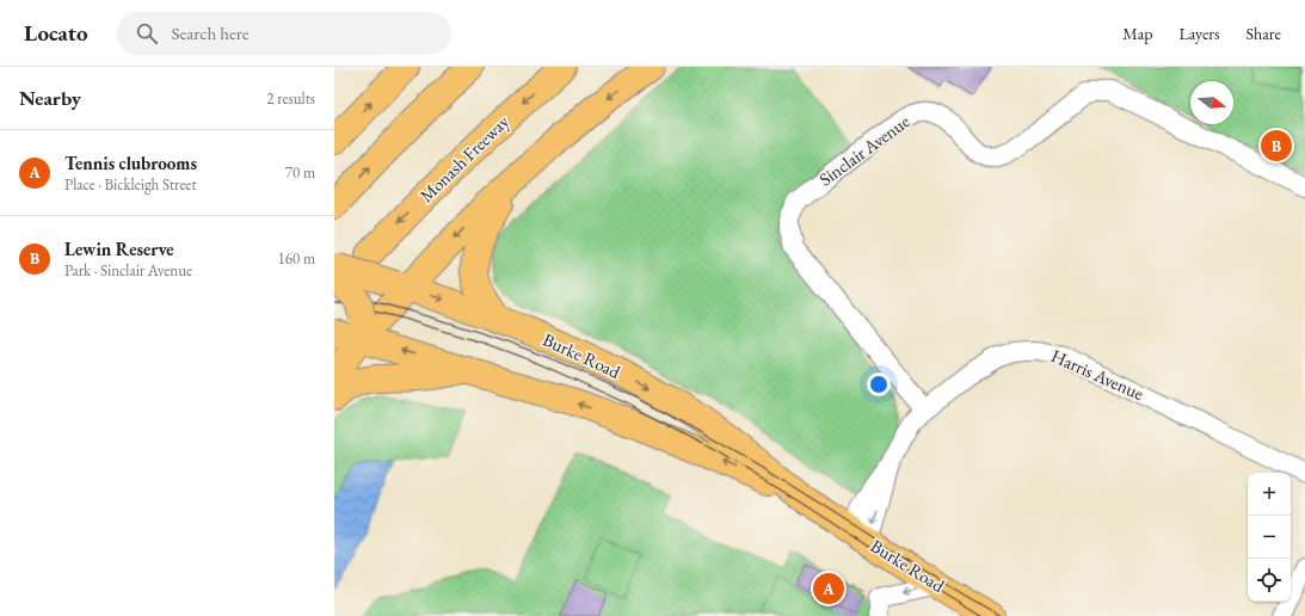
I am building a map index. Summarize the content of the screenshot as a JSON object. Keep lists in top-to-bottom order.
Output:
{
  "streets": {
    "main road": ["Monash Freeway", "Burke Road"],
    "street": ["Sinclair Avenue", "Harris Avenue"]
  },
  "crossings": [
    ["Sinclair Avenue", "Harris Avenue"],
    ["Burke Road", "Harris Avenue"]
  ],
  "north": "right",
  "page": {
    "header": "Locato",
    "search": "Search here",
    "nav": ["Map", "Layers", "Share"],
    "heading": ["Nearby", "2 results"],
    "pins": ["B", "A"],
    "list": [
      {
        "mark": "A",
        "name": "Tennis clubrooms",
        "note": "Place · Bickleigh Street",
        "value": "70 m"
      },
      {
        "mark": "B",
        "name": "Lewin Reserve",
        "note": "Park · Sinclair Avenue",
        "value": "160 m"
      }
    ],
    "map_buttons": ["+", "−"]
  }
}
